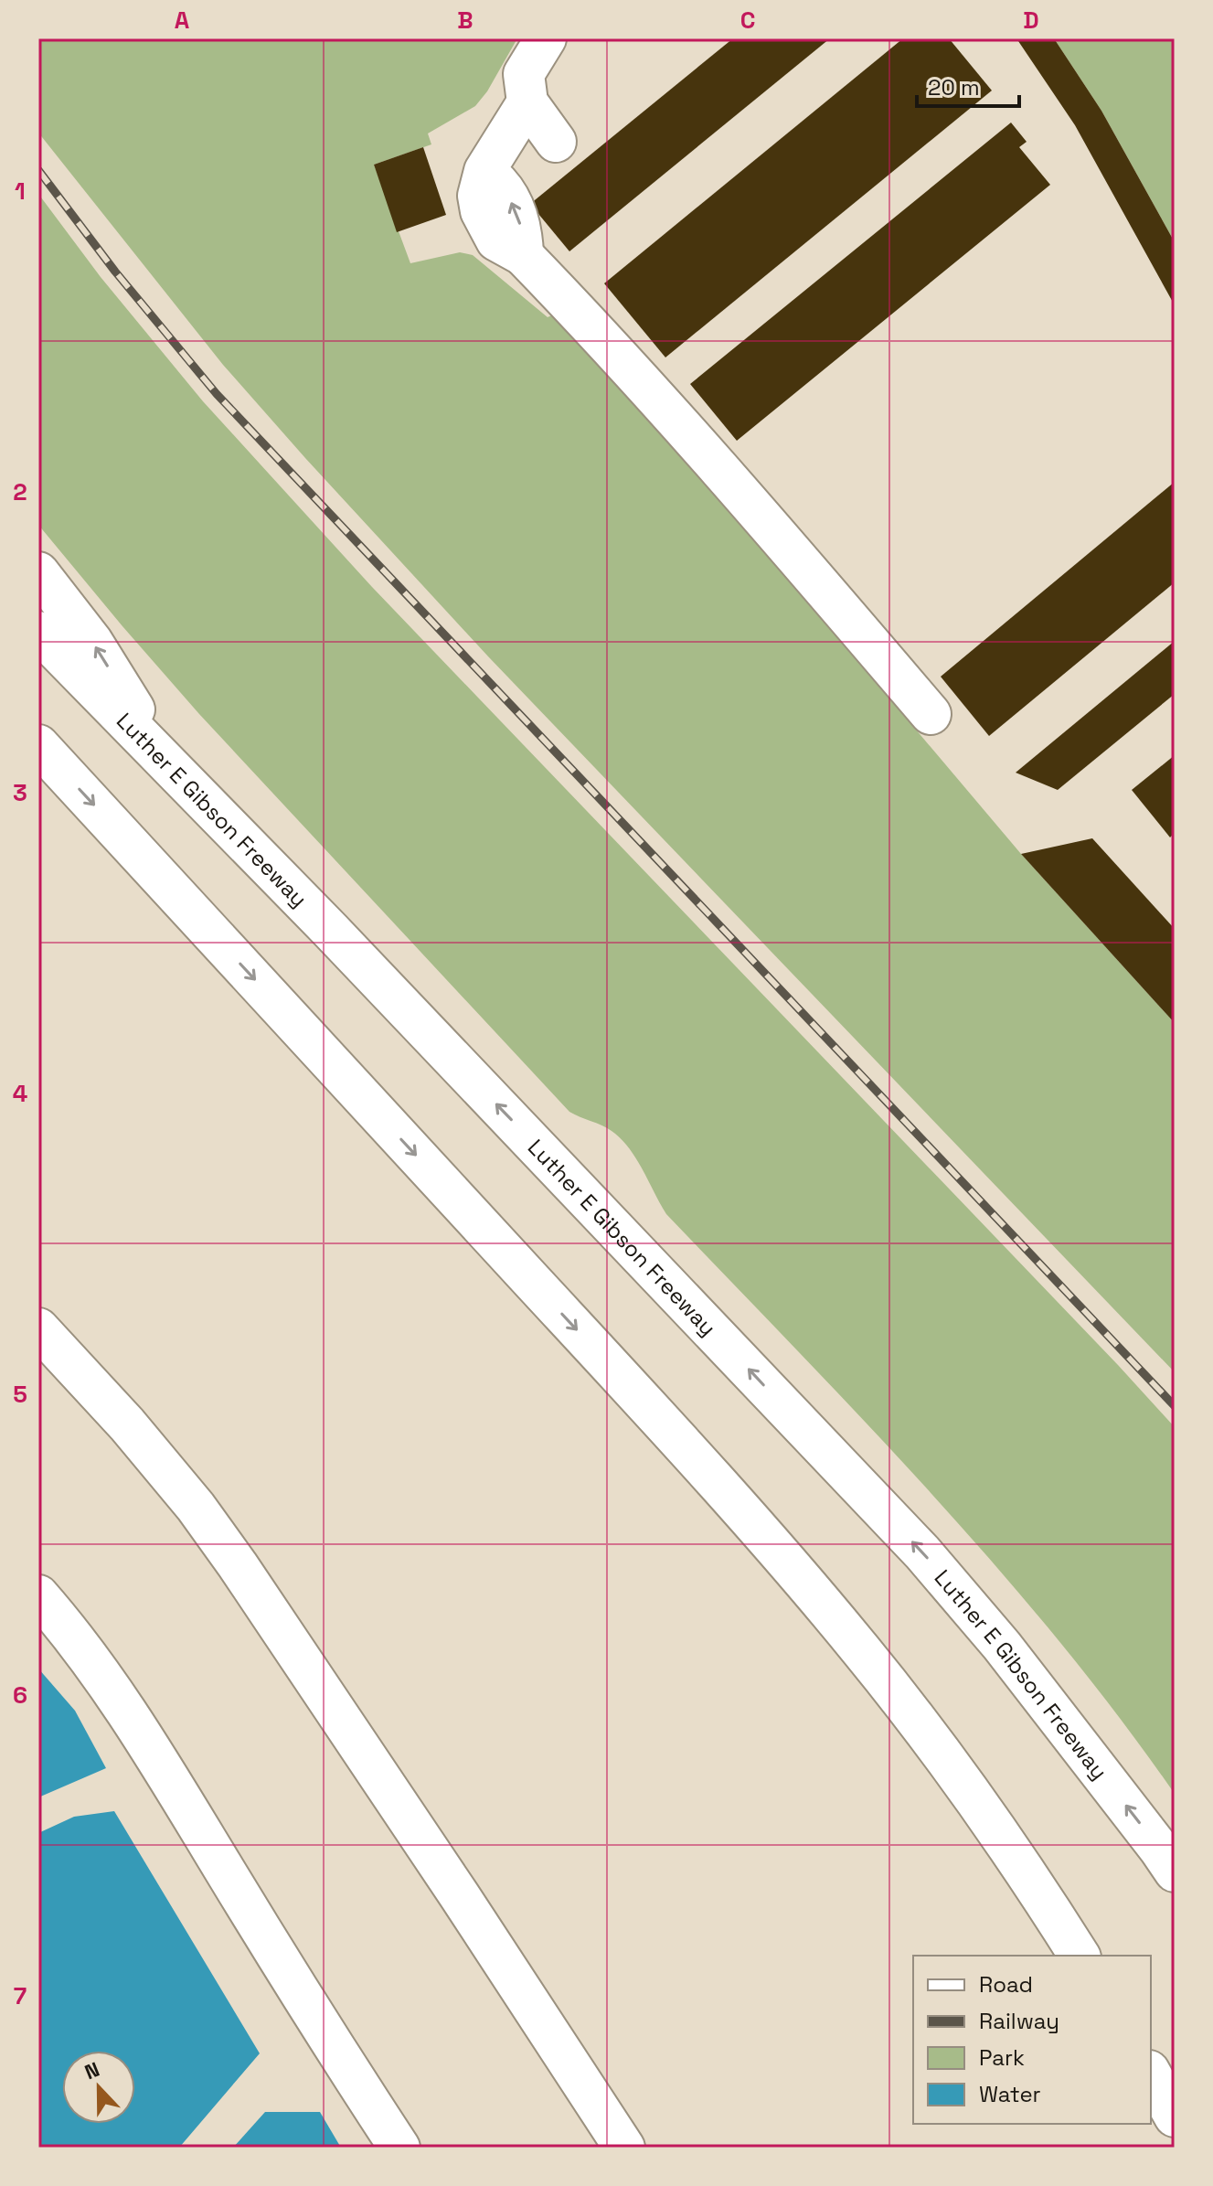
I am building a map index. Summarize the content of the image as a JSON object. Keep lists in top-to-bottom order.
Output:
{
  "streets": {
    "main road": ["Luther E Gibson Freeway"]
  },
  "legend": [
    "Road",
    "Railway",
    "Park",
    "Water"
  ],
  "scale_bar": "20 m",
  "north": "top",
  "grid": {
    "columns": [
      "A",
      "B",
      "C",
      "D"
    ],
    "rows": [
      "1",
      "2",
      "3",
      "4",
      "5",
      "6",
      "7"
    ]
  }
}
